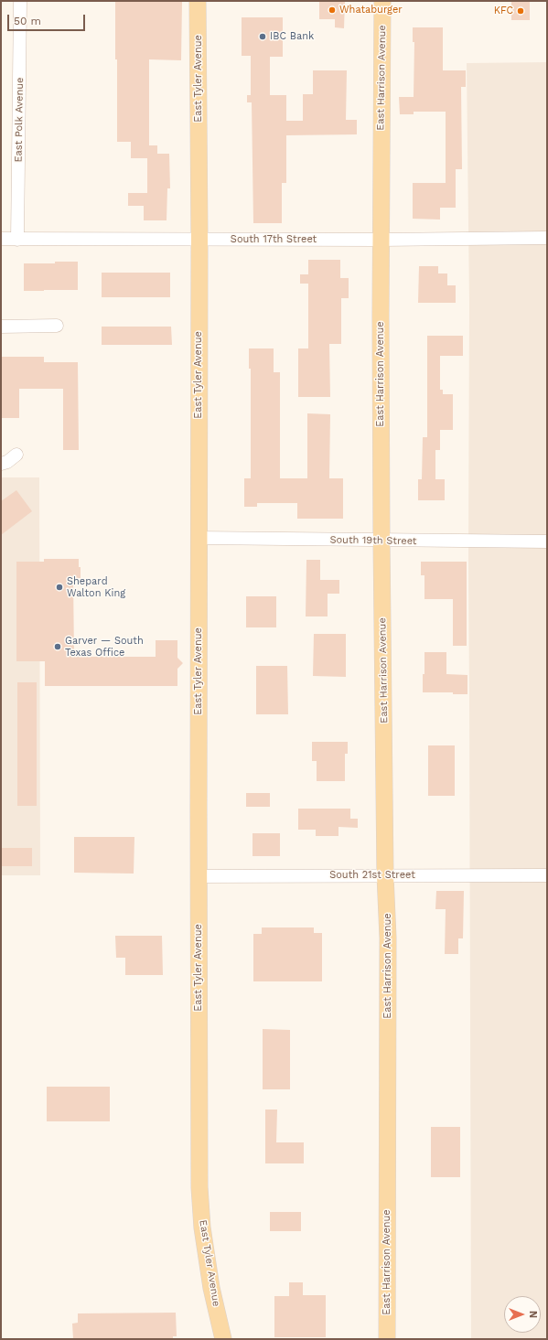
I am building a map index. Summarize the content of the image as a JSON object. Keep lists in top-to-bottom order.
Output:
{
  "streets": {
    "main road": ["East Harrison Avenue", "East Tyler Avenue"],
    "street": [
      "East Polk Avenue",
      "South 17th Street",
      "South 19th Street",
      "South 21st Street"
    ]
  },
  "crossings": [
    ["East Harrison Avenue", "South 17th Street"],
    ["East Harrison Avenue", "South 19th Street"],
    ["East Harrison Avenue", "South 21st Street"],
    ["East Tyler Avenue", "South 17th Street"],
    ["East Tyler Avenue", "South 19th Street"],
    ["East Tyler Avenue", "South 21st Street"],
    ["East Polk Avenue", "South 17th Street"]
  ],
  "places": [
    "Whataburger",
    "KFC",
    "IBC Bank",
    "Shepard Walton King",
    "Garver — South Texas Office"
  ],
  "scale_bar": "50 m",
  "north": "right"
}
